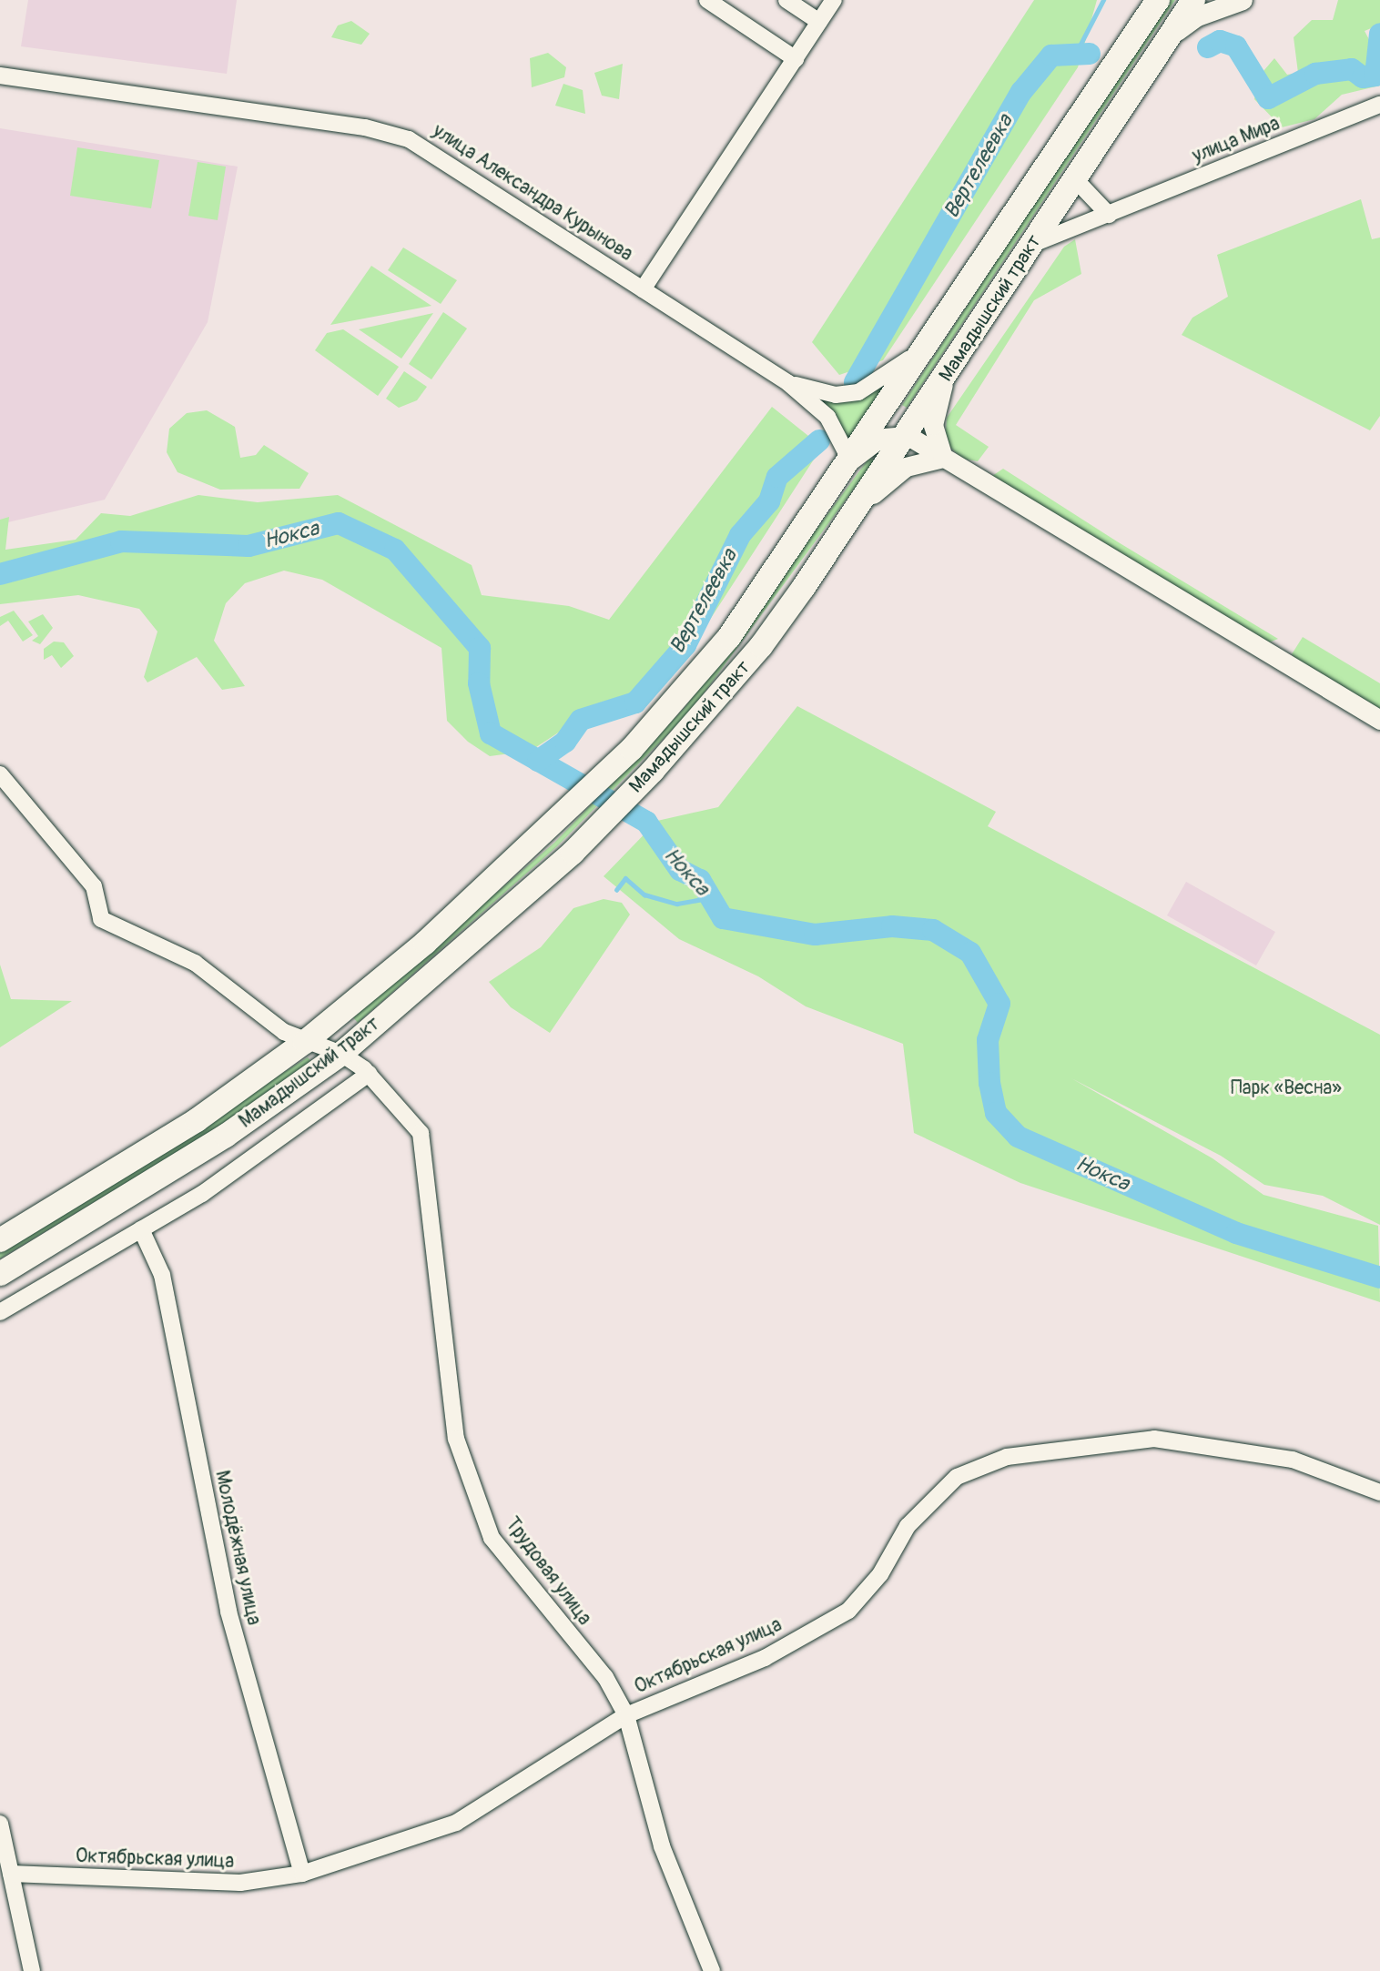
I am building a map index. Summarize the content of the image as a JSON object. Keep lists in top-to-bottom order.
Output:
{
  "streets": {
    "main road": ["Мамадышский тракт"],
    "street": [
      "улица Мира",
      "улица Александра Курынова",
      "Молодёжная улица",
      "Трудовая улица",
      "Октябрьская улица"
    ]
  },
  "crossings": [
    ["улица Мира", "Мамадышский тракт"],
    ["улица Александра Курынова", "Мамадышский тракт"],
    ["Мамадышский тракт", "Трудовая улица"],
    ["Молодёжная улица", "Октябрьская улица"],
    ["Трудовая улица", "Октябрьская улица"]
  ],
  "water": ["Вертелеевка", "Нокса"],
  "parks": ["Парк «Весна»"]
}
